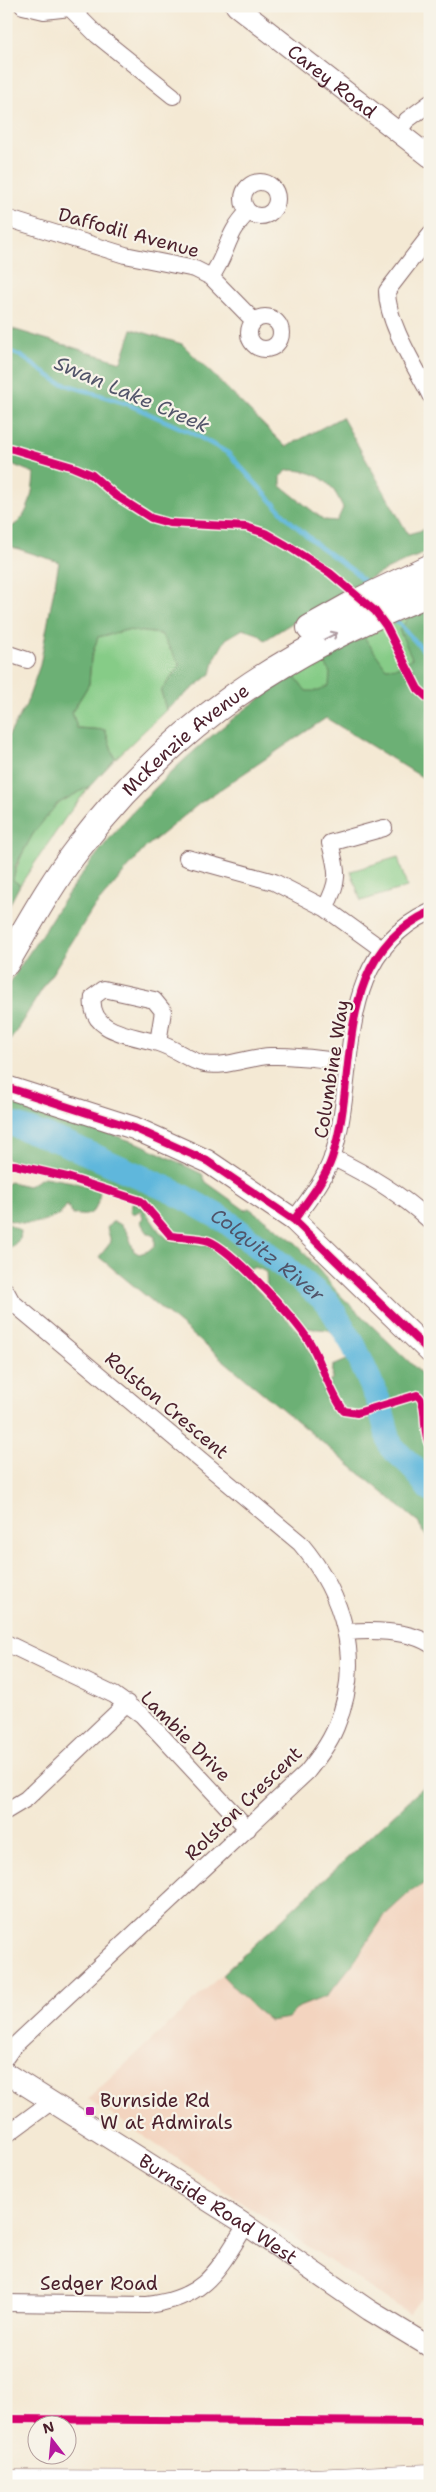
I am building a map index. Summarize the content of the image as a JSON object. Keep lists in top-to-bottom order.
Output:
{
  "streets": {
    "main road": ["McKenzie Avenue"],
    "street": [
      "Carey Road",
      "Daffodil Avenue",
      "Columbine Way",
      "Rolston Crescent",
      "Lambie Drive",
      "Burnside Road West",
      "Sedger Road"
    ]
  },
  "crossings": [
    ["Rolston Crescent", "Lambie Drive"],
    ["Burnside Road West", "Sedger Road"]
  ],
  "water": ["Swan Lake Creek", "Colquitz River"],
  "places": {
    "transit": ["Burnside Rd W at Admirals"]
  },
  "north": "top"
}
